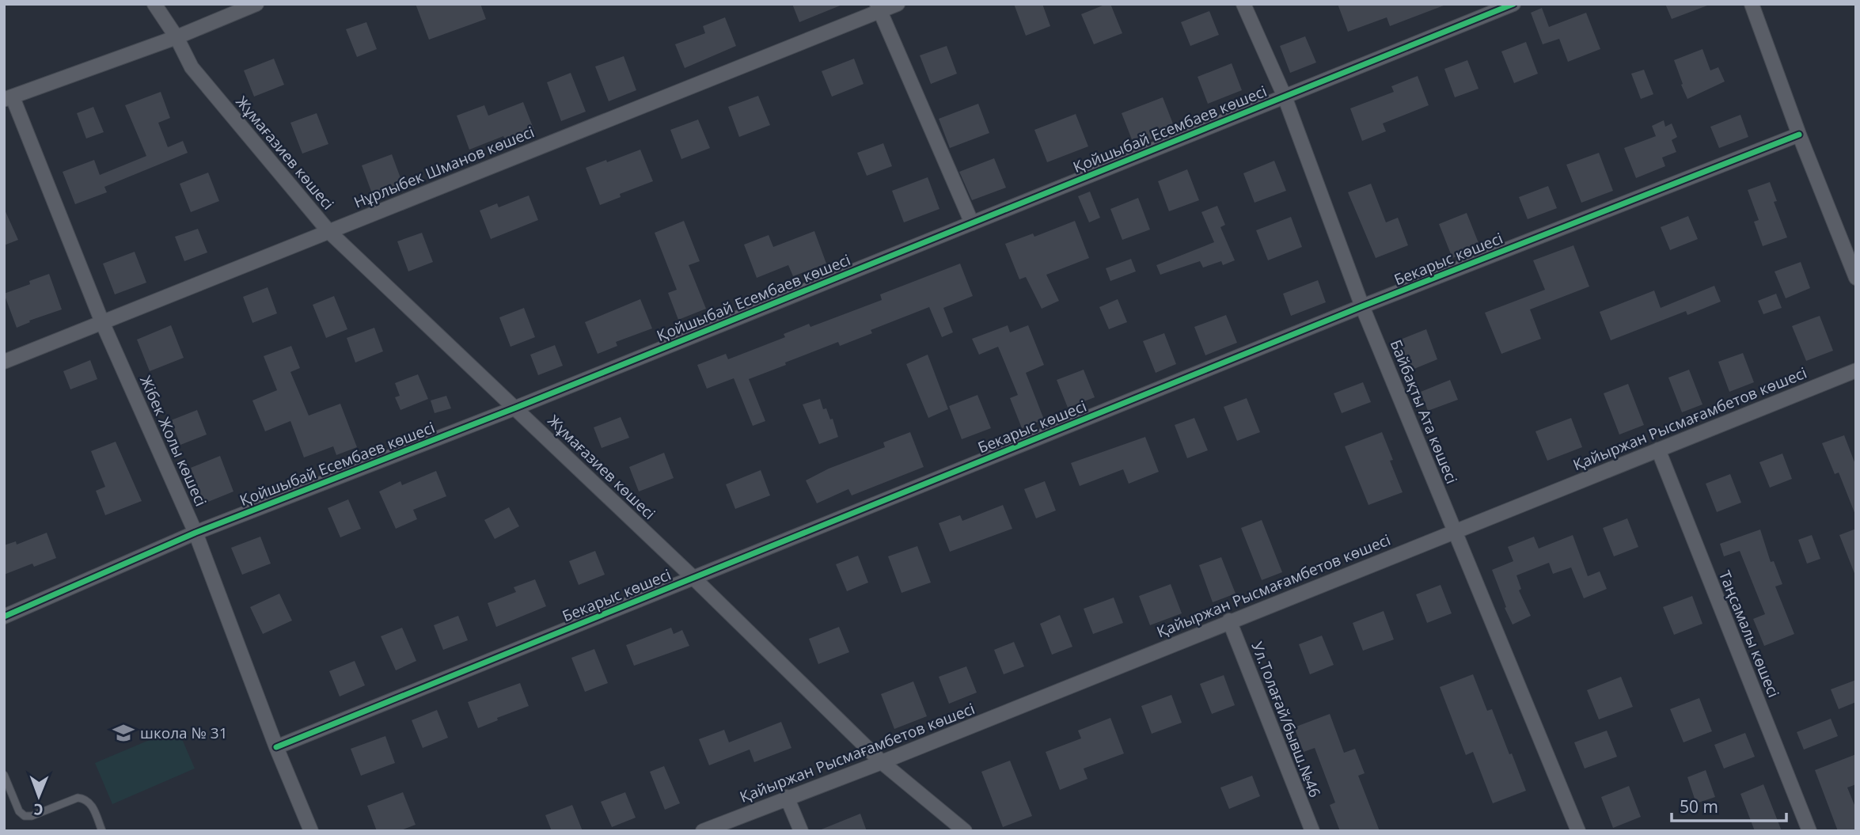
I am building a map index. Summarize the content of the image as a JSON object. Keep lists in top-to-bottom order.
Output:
{
  "streets": {
    "street": [
      "Қойшыбай Есембаев көшесі",
      "Жұмағазиев көшесі",
      "Нұрлыбек Шманов көшесі",
      "Бекарыс көшесі",
      "Байбақты Ата көшесі",
      "Қайыржан Рысмағамбетов көшесі",
      "Жібек Жолы көшесі",
      "Таңсамалы көшесі",
      "Ул.Толағай/бывш.№46"
    ]
  },
  "crossings": [
    ["Қойшыбай Есембаев көшесі", "Жұмағазиев көшесі"],
    ["Қойшыбай Есембаев көшесі", "Байбақты Ата көшесі"],
    ["Қойшыбай Есембаев көшесі", "Жібек Жолы көшесі"],
    ["Жұмағазиев көшесі", "Нұрлыбек Шманов көшесі"],
    ["Жұмағазиев көшесі", "Бекарыс көшесі"],
    ["Жұмағазиев көшесі", "Қайыржан Рысмағамбетов көшесі"],
    ["Нұрлыбек Шманов көшесі", "Жібек Жолы көшесі"],
    ["Бекарыс көшесі", "Байбақты Ата көшесі"],
    ["Бекарыс көшесі", "Жібек Жолы көшесі"],
    ["Байбақты Ата көшесі", "Қайыржан Рысмағамбетов көшесі"],
    ["Қайыржан Рысмағамбетов көшесі", "Таңсамалы көшесі"],
    ["Қайыржан Рысмағамбетов көшесі", "Ул.Толағай/бывш.№46"]
  ],
  "places": {
    "school or university": ["школа № 31"]
  },
  "scale_bar": "50 m",
  "north": "bottom"
}
